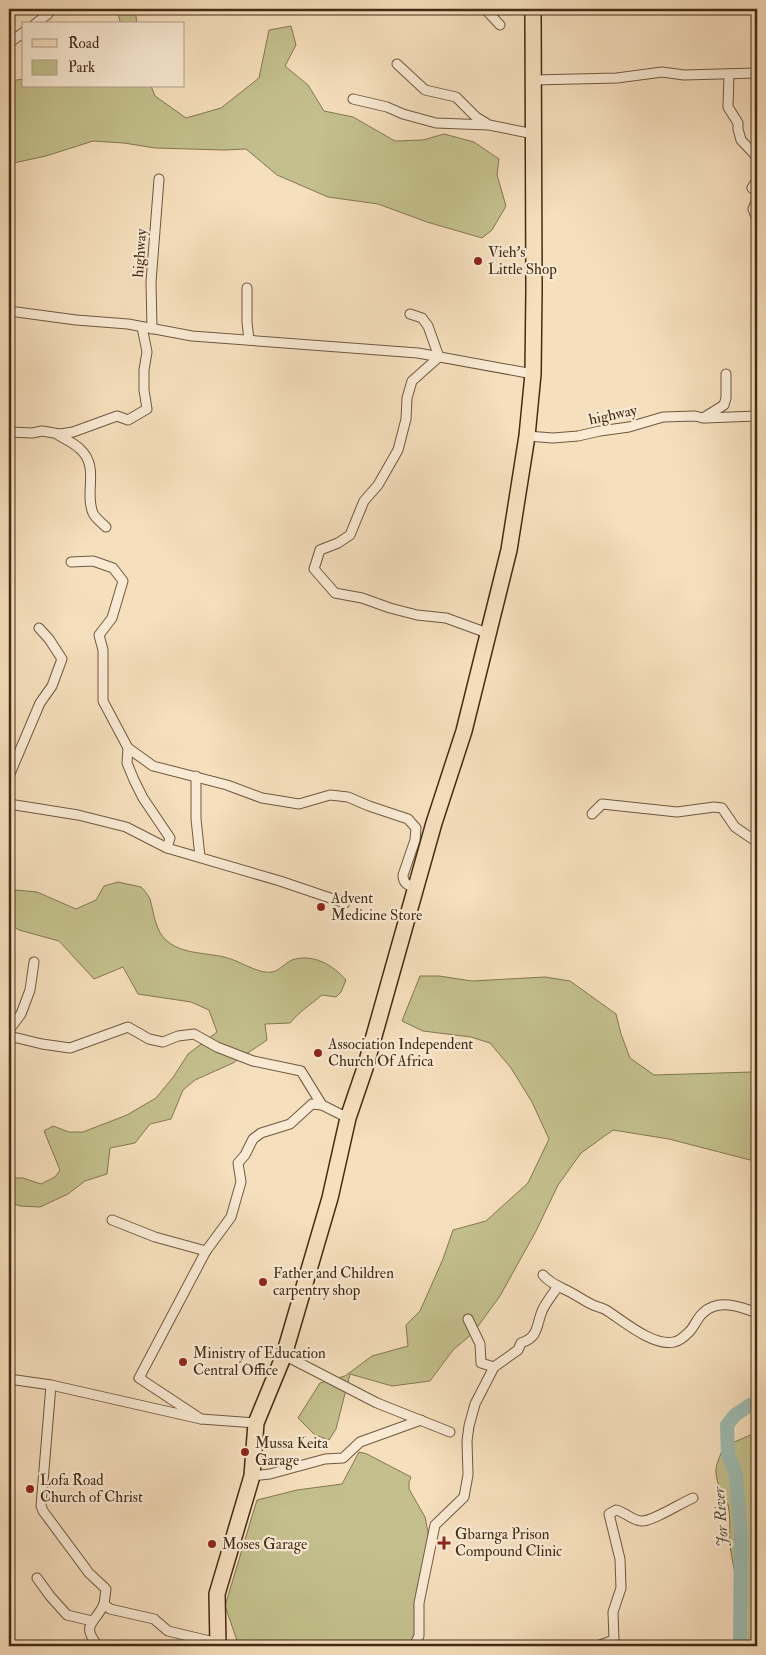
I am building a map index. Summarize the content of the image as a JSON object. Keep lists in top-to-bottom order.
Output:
{
  "streets": {
    "street": ["highway"]
  },
  "water": ["Jor River"],
  "places": {
    "other": [
      "Vieh's Little Shop",
      "Advent Medicine Store",
      "Association Independent Church Of Africa",
      "Father and Children carpentry shop",
      "Ministry of Education Central Office",
      "Mussa Keita Garage",
      "Lofa Road Church of Christ",
      "Moses Garage"
    ],
    "health": ["Gbarnga Prison Compound Clinic"]
  },
  "legend": ["Road", "Park"]
}
